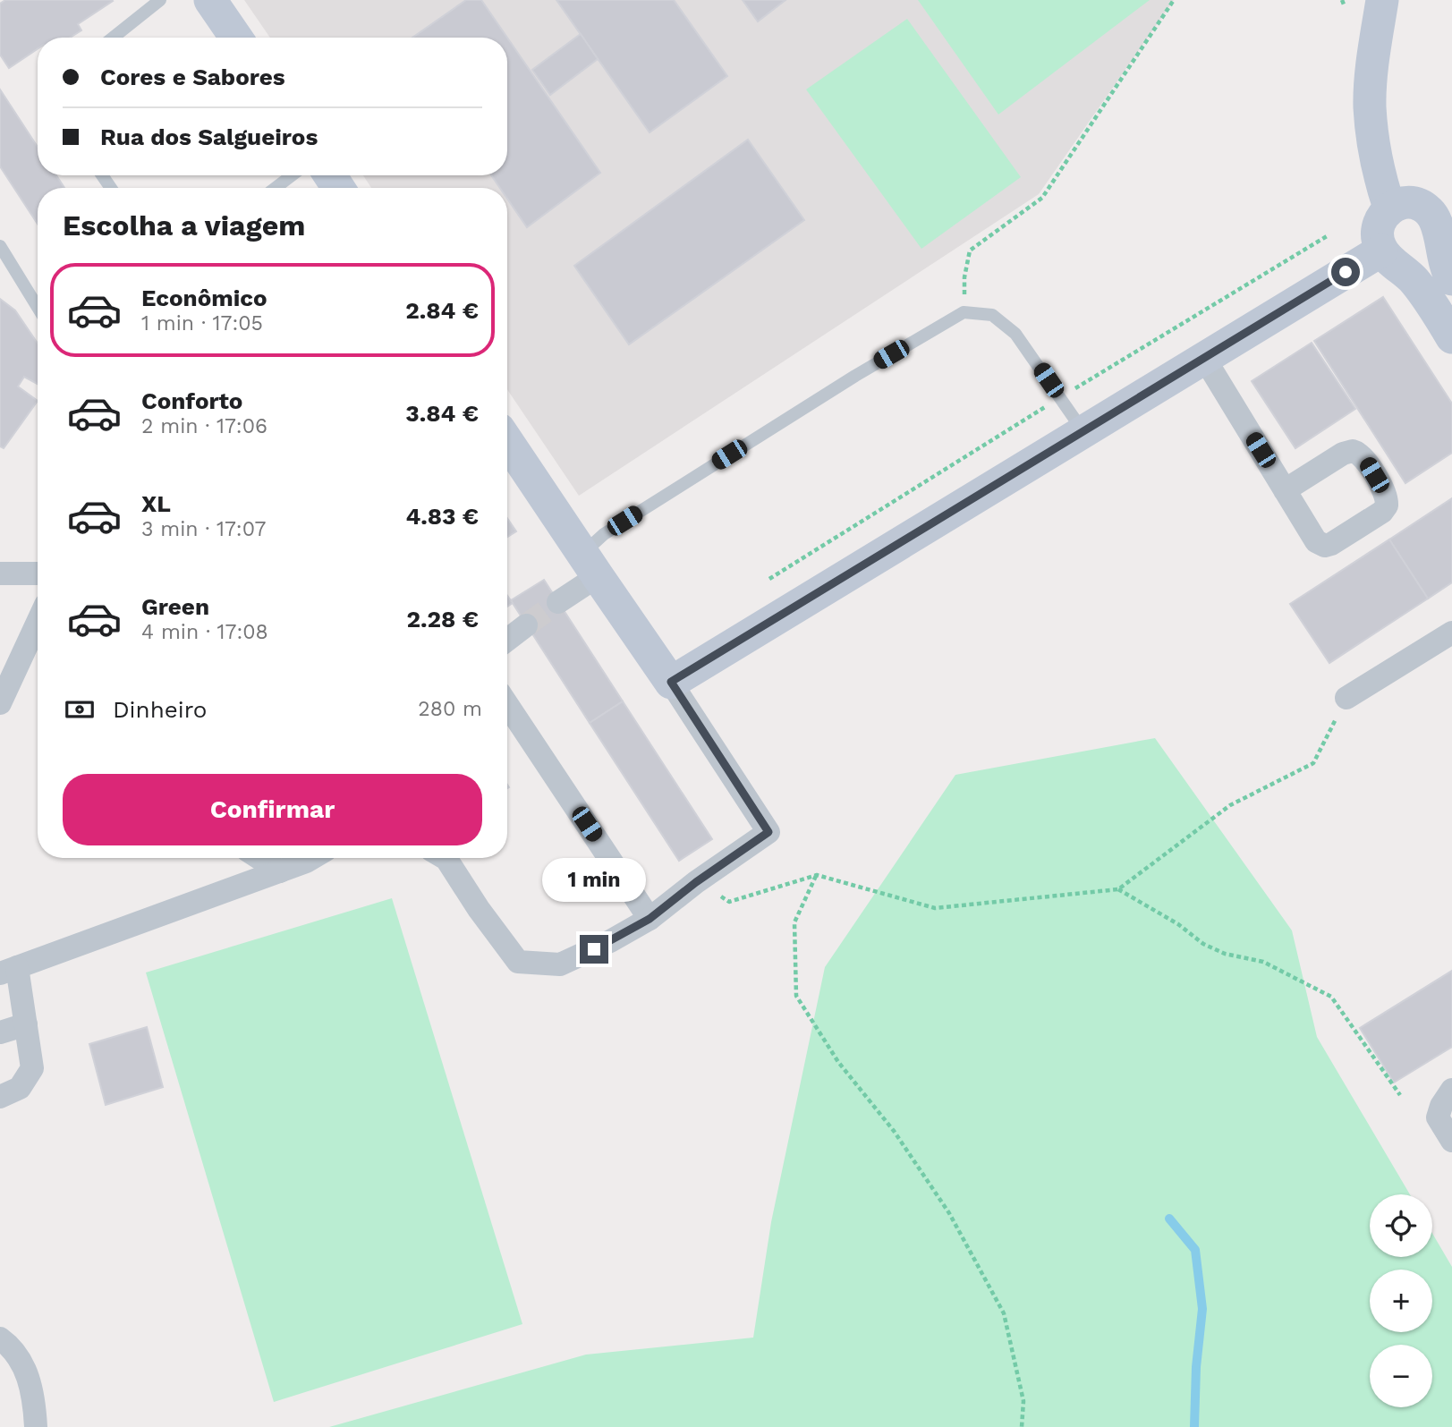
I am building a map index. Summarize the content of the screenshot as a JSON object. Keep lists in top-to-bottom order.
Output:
{
  "page": {
    "banner": ["Cores e Sabores", "Rua dos Salgueiros"],
    "heading": "Escolha a viagem",
    "list": [
      {
        "name": "Econômico",
        "note": "1 min · 17:05",
        "value": "2.84 €"
      },
      {
        "name": "Conforto",
        "note": "2 min · 17:06",
        "value": "3.84 €"
      },
      {
        "name": "XL",
        "note": "3 min · 17:07",
        "value": "4.83 €"
      },
      {
        "name": "Green",
        "note": "4 min · 17:08",
        "value": "2.28 €"
      }
    ],
    "pay": ["Dinheiro", "280 m"],
    "buttons": "Confirmar",
    "bubble": "1 min",
    "map_buttons": ["+", "−"]
  }
}
